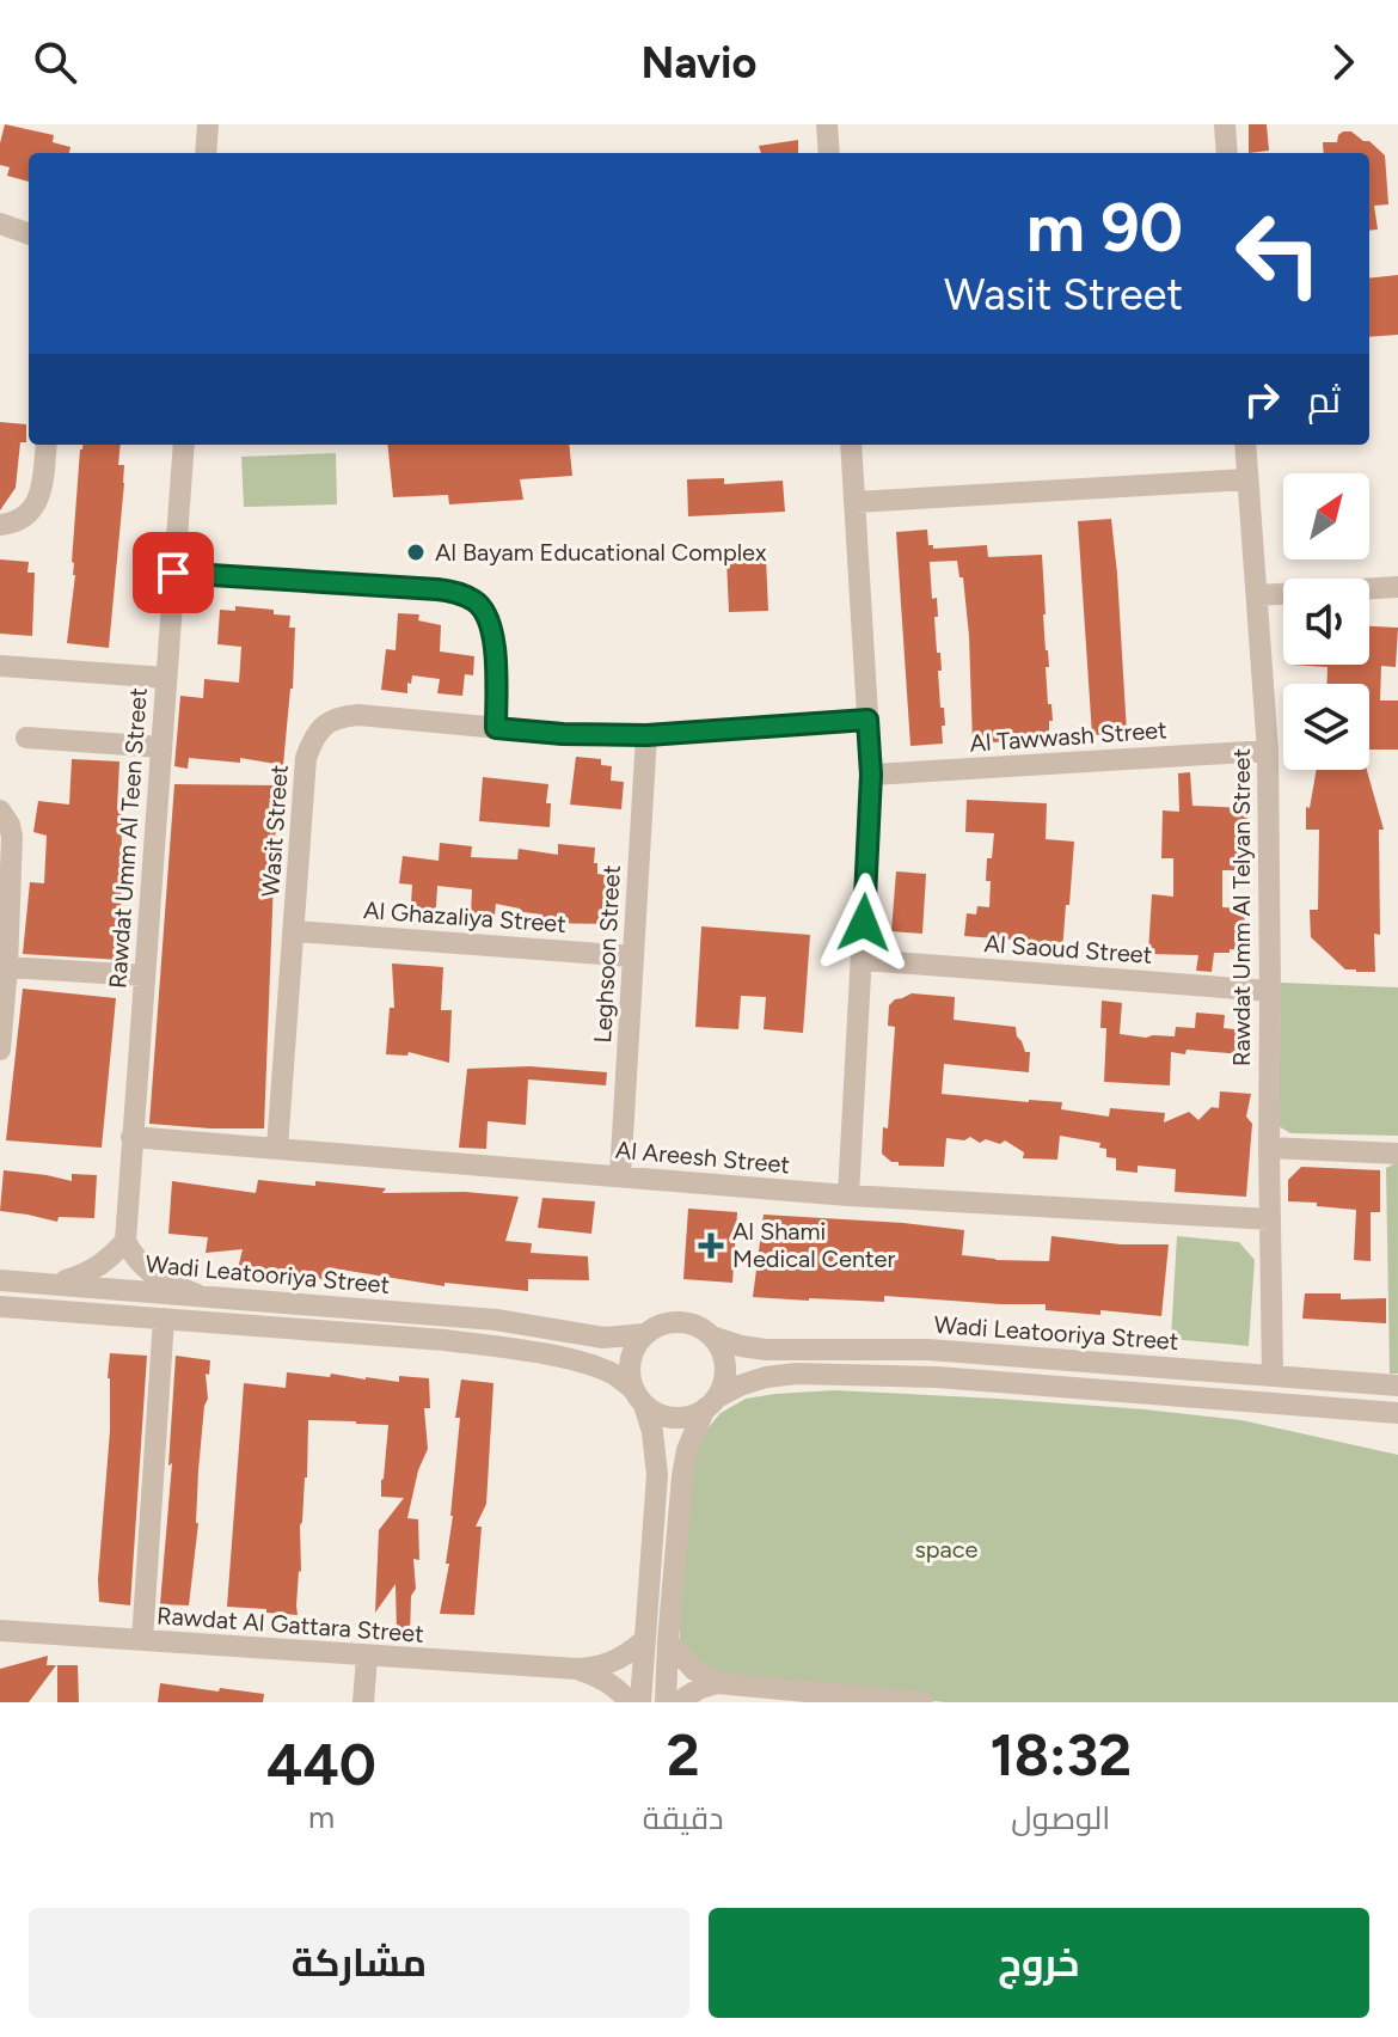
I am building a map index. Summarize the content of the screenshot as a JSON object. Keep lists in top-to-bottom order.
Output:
{
  "streets": {
    "street": [
      "Al Tawwash Street",
      "Wasit Street",
      "Rawdat Umm Al Teen Street",
      "Rawdat Umm Al Telyan Street",
      "Al Ghazaliya Street",
      "Al Saoud Street",
      "Leghsoon Street",
      "Al Areesh Street",
      "Wadi Leatooriya Street",
      "Rawdat Al Gattara Street"
    ]
  },
  "crossings": [
    ["Al Tawwash Street", "Rawdat Umm Al Telyan Street"],
    ["Wasit Street", "Al Ghazaliya Street"],
    ["Wasit Street", "Leghsoon Street"],
    ["Wasit Street", "Al Areesh Street"],
    ["Rawdat Umm Al Teen Street", "Al Areesh Street"],
    ["Rawdat Umm Al Telyan Street", "Al Saoud Street"],
    ["Rawdat Umm Al Telyan Street", "Al Areesh Street"],
    ["Rawdat Umm Al Telyan Street", "Wadi Leatooriya Street"],
    ["Al Ghazaliya Street", "Leghsoon Street"],
    ["Leghsoon Street", "Al Areesh Street"]
  ],
  "parks": ["space"],
  "places": {
    "other": ["Al Bayam Educational Complex"],
    "health": ["Al Shami Medical Center"]
  },
  "north": "top right",
  "page": {
    "header": "Navio",
    "turn": ["90 m", "Wasit Street"],
    "then": "ثم",
    "eta": [
      "18:32",
      "الوصول",
      "2",
      "دقيقة",
      "440",
      "m"
    ],
    "buttons": ["خروج", "مشاركة"]
  }
}
